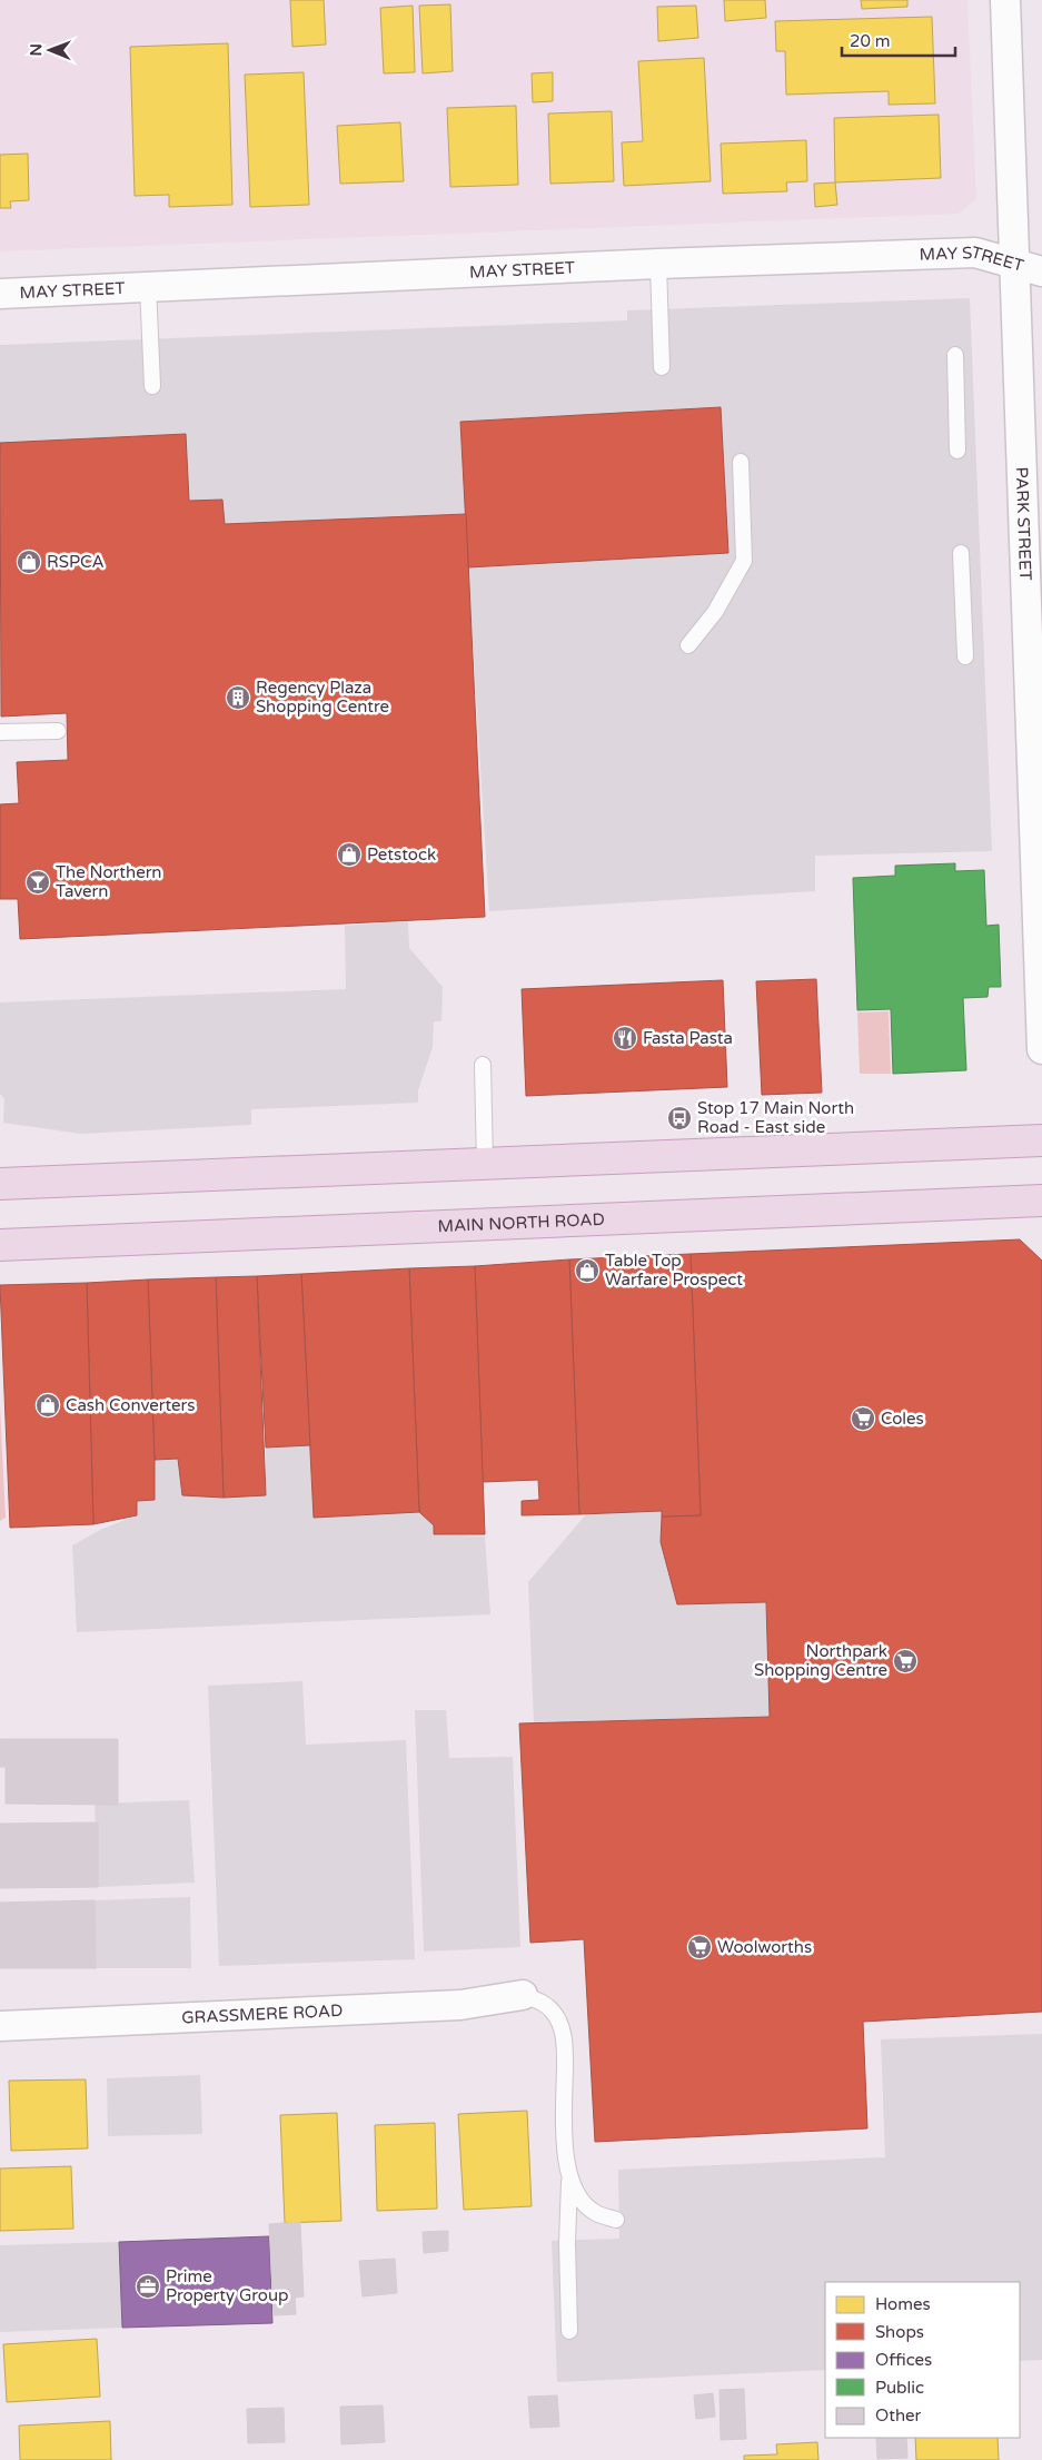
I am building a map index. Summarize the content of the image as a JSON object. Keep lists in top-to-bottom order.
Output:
{
  "streets": {
    "highway": ["MAIN NORTH ROAD"],
    "street": ["MAY STREET", "PARK STREET", "GRASSMERE ROAD"]
  },
  "crossings": [
    ["MAY STREET", "PARK STREET"]
  ],
  "places": {
    "shop": [
      "RSPCA",
      "Petstock",
      "Table Top Warfare Prospect",
      "Cash Converters"
    ],
    "building": ["Regency Plaza Shopping Centre"],
    "bar": ["The Northern Tavern"],
    "restaurant": ["Fasta Pasta"],
    "bus stop": ["Stop 17 Main North Road - East side"],
    "supermarket": ["Coles", "Northpark Shopping Centre", "Woolworths"],
    "office": ["Prime Property Group"]
  },
  "legend": [
    "Homes",
    "Shops",
    "Offices",
    "Public",
    "Other"
  ],
  "scale_bar": "20 m",
  "north": "left"
}
